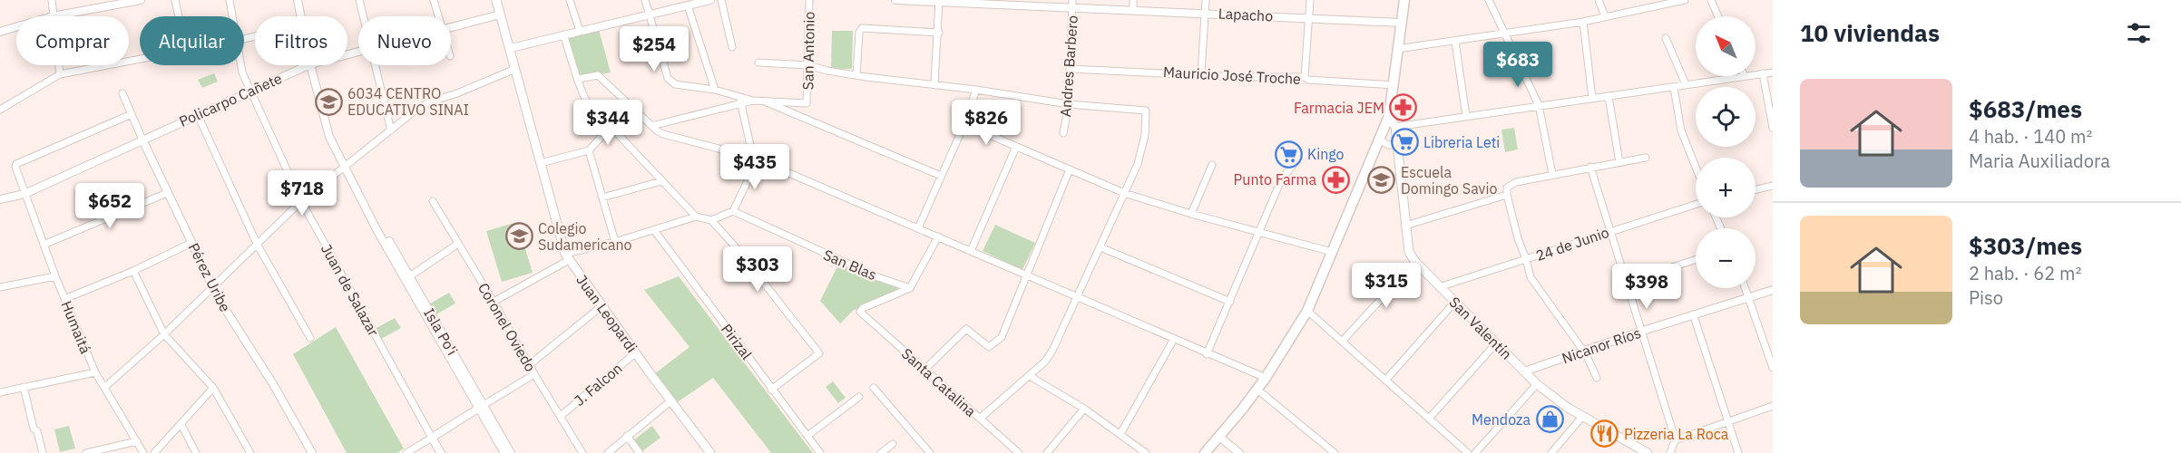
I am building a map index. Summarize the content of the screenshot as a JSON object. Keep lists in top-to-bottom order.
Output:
{
  "streets": {
    "main road": ["Juan Leopardi", "San Valentín"],
    "street": [
      "Lapacho",
      "San Antonio",
      "Andres Barbero",
      "Mauricio José Troche",
      "Policarpo Cañete",
      "24 de Junio",
      "San Blas",
      "Pérez Uribe",
      "Juan de Salazar",
      "Humaitá",
      "Coronel Oviedo",
      "Isla Po'i",
      "Pirizal",
      "Nicanor Ríos",
      "Santa Catalina",
      "J. Falcon"
    ]
  },
  "crossings": [
    ["Lapacho", "Andres Barbero"],
    ["Andres Barbero", "Mauricio José Troche"],
    ["Policarpo Cañete", "Pérez Uribe"],
    ["Policarpo Cañete", "Juan de Salazar"],
    ["Policarpo Cañete", "Juan Leopardi"],
    ["Policarpo Cañete", "Humaitá"],
    ["24 de Junio", "San Valentín"],
    ["San Blas", "Santa Catalina"],
    ["Pérez Uribe", "Humaitá"],
    ["Juan Leopardi", "J. Falcon"],
    ["Coronel Oviedo", "J. Falcon"],
    ["San Valentín", "Nicanor Ríos"]
  ],
  "places": {
    "school or university": ["6034 CENTRO EDUCATIVO SINAI", "Escuela Domingo Savio", "Colegio Sudamericano"],
    "pharmacy": ["Farmacia JEM", "Punto Farma"],
    "supermarket": ["Libreria Leti", "Kingo"],
    "shop": ["Mendoza"],
    "restaurant": ["Pizzeria La Roca"]
  },
  "north": "top left",
  "page": {
    "heading": "10 viviendas",
    "map_buttons": ["+", "−"],
    "chip": [
      "Comprar",
      "Alquilar",
      "Filtros",
      "Nuevo"
    ],
    "price": [
      "$254",
      "$683",
      "$344",
      "$826",
      "$435",
      "$718",
      "$652",
      "$303",
      "$315",
      "$398"
    ],
    "list": [
      {
        "name": "$683/mes",
        "note": "4 hab. · 140 m² · Maria Auxiliadora"
      },
      {
        "name": "$303/mes",
        "note": "2 hab. · 62 m² · Piso"
      }
    ]
  }
}
